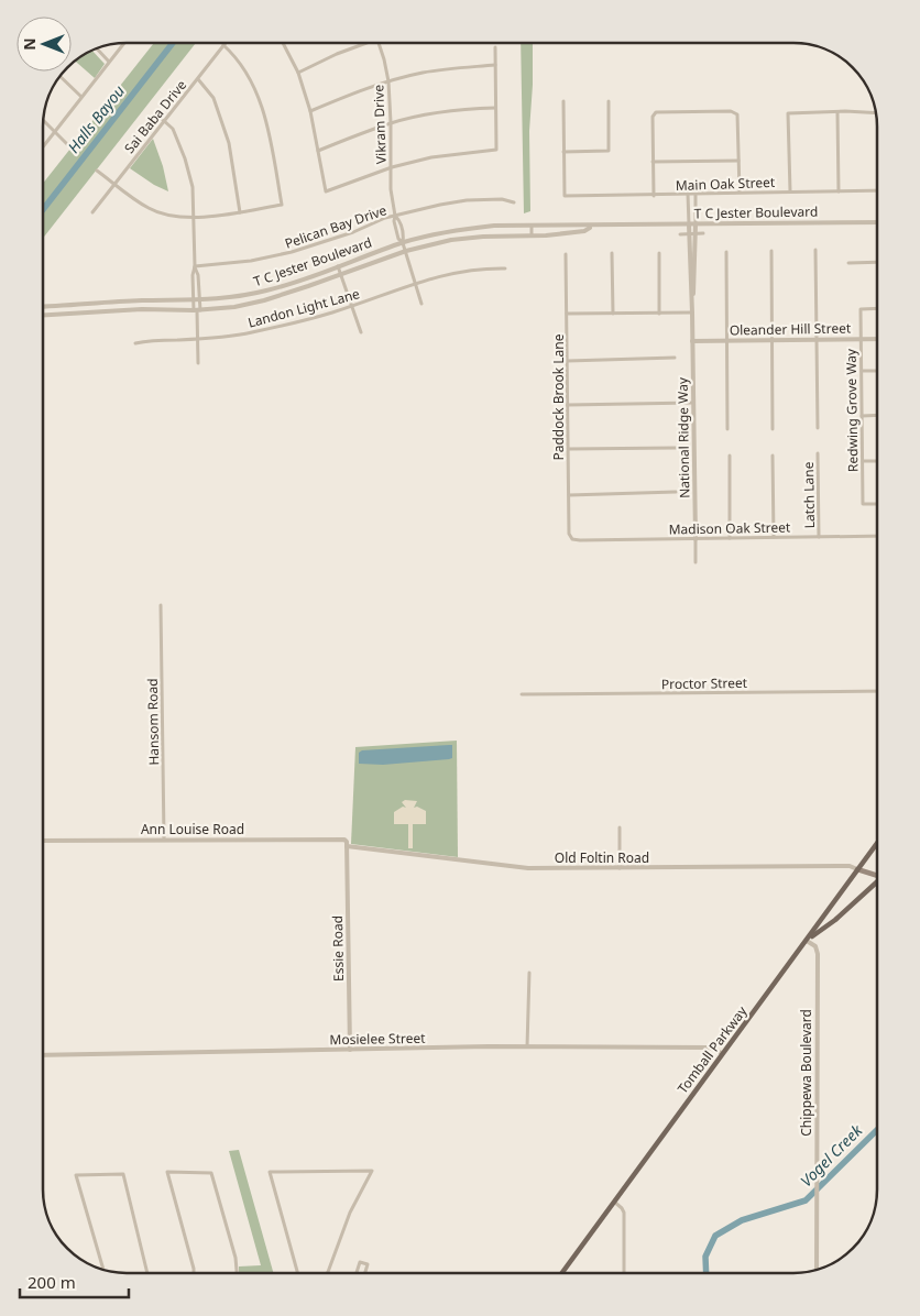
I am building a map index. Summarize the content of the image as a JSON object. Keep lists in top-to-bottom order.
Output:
{
  "streets": {
    "main road": ["Tomball Parkway"],
    "street": [
      "Sai Baba Drive",
      "Vikram Drive",
      "Main Oak Street",
      "T C Jester Boulevard",
      "Pelican Bay Drive",
      "Landon Light Lane",
      "Oleander Hill Street",
      "Paddock Brook Lane",
      "Redwing Grove Way",
      "National Ridge Way",
      "Latch Lane",
      "Madison Oak Street",
      "Proctor Street",
      "Hansom Road",
      "Ann Louise Road",
      "Old Foltin Road",
      "Essie Road",
      "Mosielee Street",
      "Chippewa Boulevard"
    ]
  },
  "crossings": [
    ["Vikram Drive", "T C Jester Boulevard"],
    ["Vikram Drive", "Pelican Bay Drive"],
    ["Vikram Drive", "Landon Light Lane"],
    ["Main Oak Street", "National Ridge Way"],
    ["T C Jester Boulevard", "National Ridge Way"],
    ["Oleander Hill Street", "Redwing Grove Way"],
    ["Oleander Hill Street", "National Ridge Way"],
    ["Paddock Brook Lane", "Madison Oak Street"],
    ["National Ridge Way", "Madison Oak Street"],
    ["Latch Lane", "Madison Oak Street"],
    ["Hansom Road", "Ann Louise Road"],
    ["Ann Louise Road", "Old Foltin Road"],
    ["Ann Louise Road", "Essie Road"],
    ["Old Foltin Road", "Essie Road"],
    ["Old Foltin Road", "Tomball Parkway"],
    ["Essie Road", "Mosielee Street"],
    ["Mosielee Street", "Tomball Parkway"],
    ["Tomball Parkway", "Chippewa Boulevard"]
  ],
  "water": ["Halls Bayou", "Vogel Creek"],
  "scale_bar": "200 m",
  "north": "left"
}
